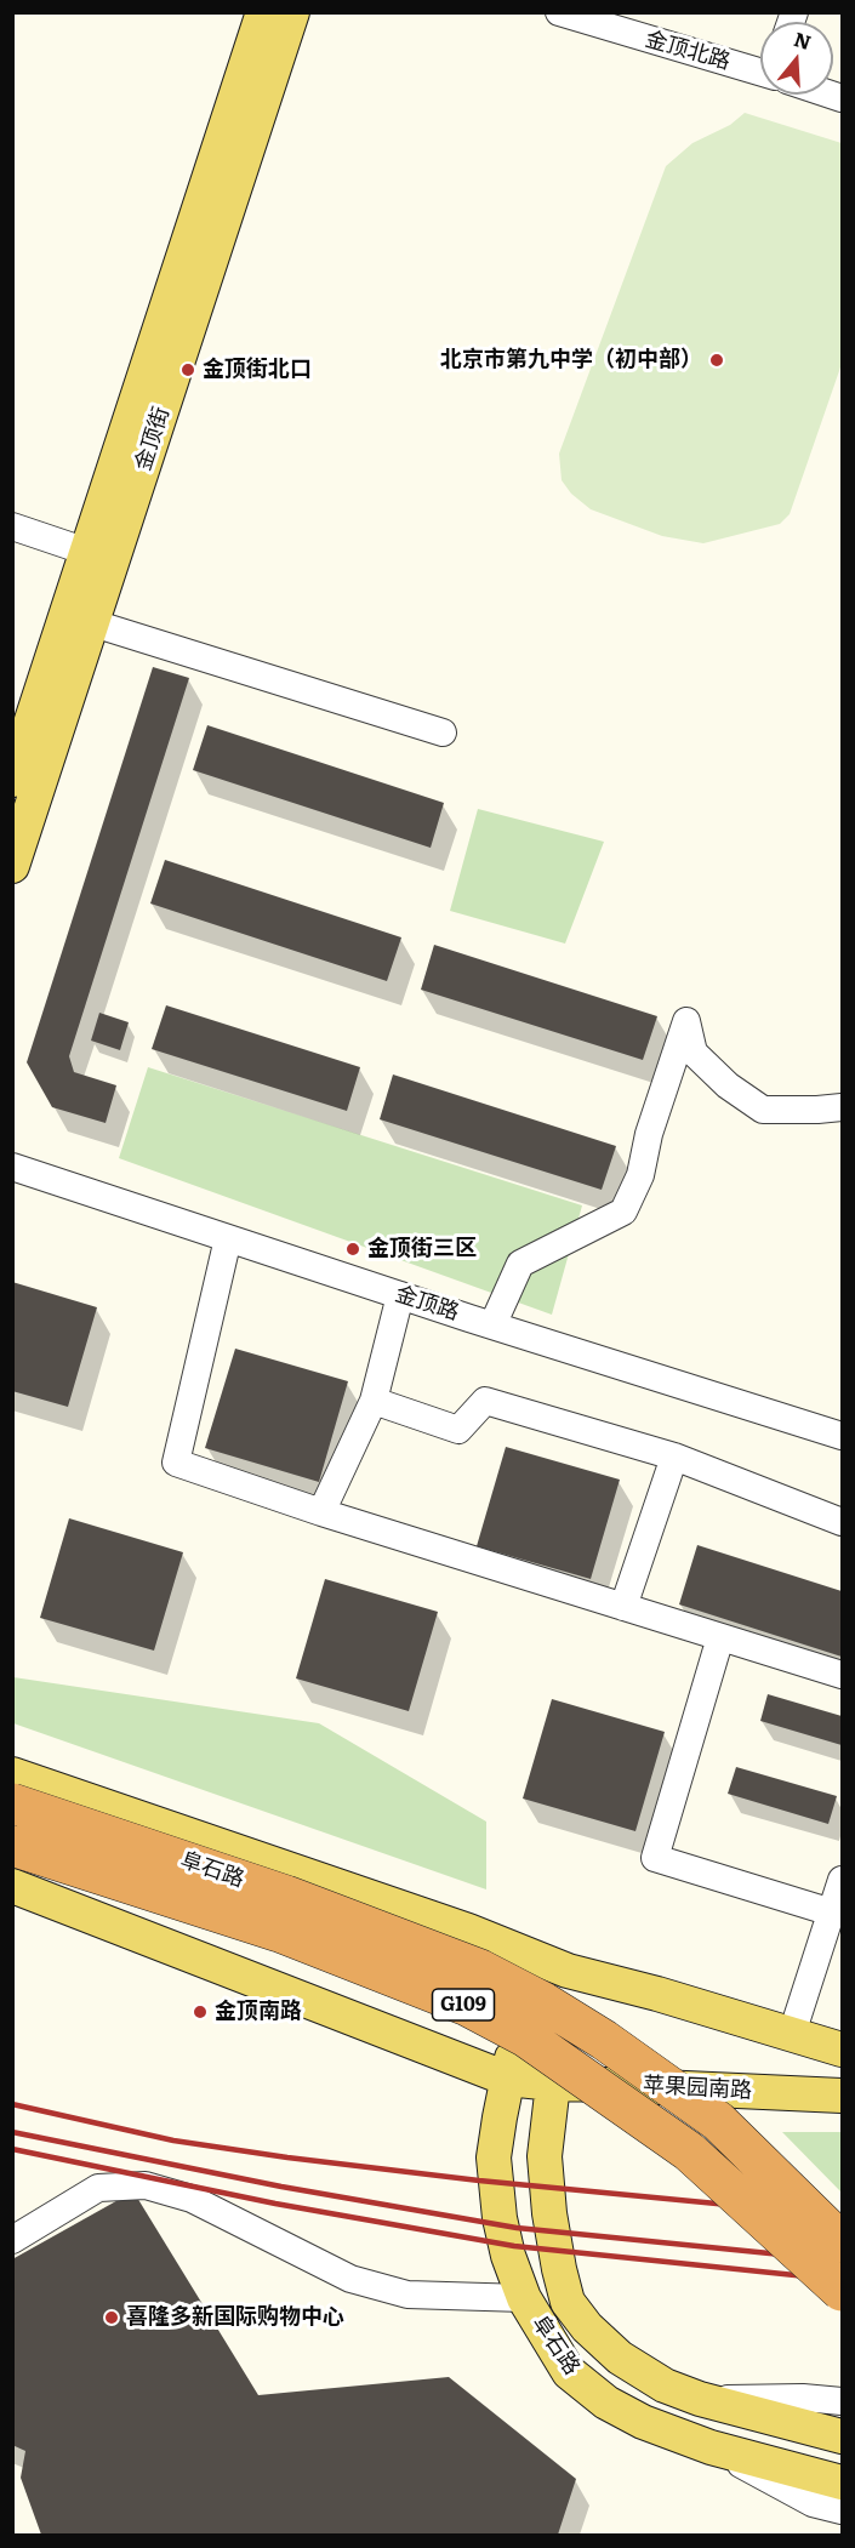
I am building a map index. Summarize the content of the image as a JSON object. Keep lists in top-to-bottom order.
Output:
{
  "streets": {
    "highway": ["阜石路", "G109"],
    "main road": ["金顶街", "苹果园南路"],
    "street": ["金顶北路", "金顶路"]
  },
  "crossings": [
    ["阜石路", "苹果园南路"]
  ],
  "places": [
    "北京市第九中学（初中部）",
    "金顶街北口",
    "金顶街三区",
    "金顶南路",
    "喜隆多新国际购物中心"
  ],
  "north": "top"
}
